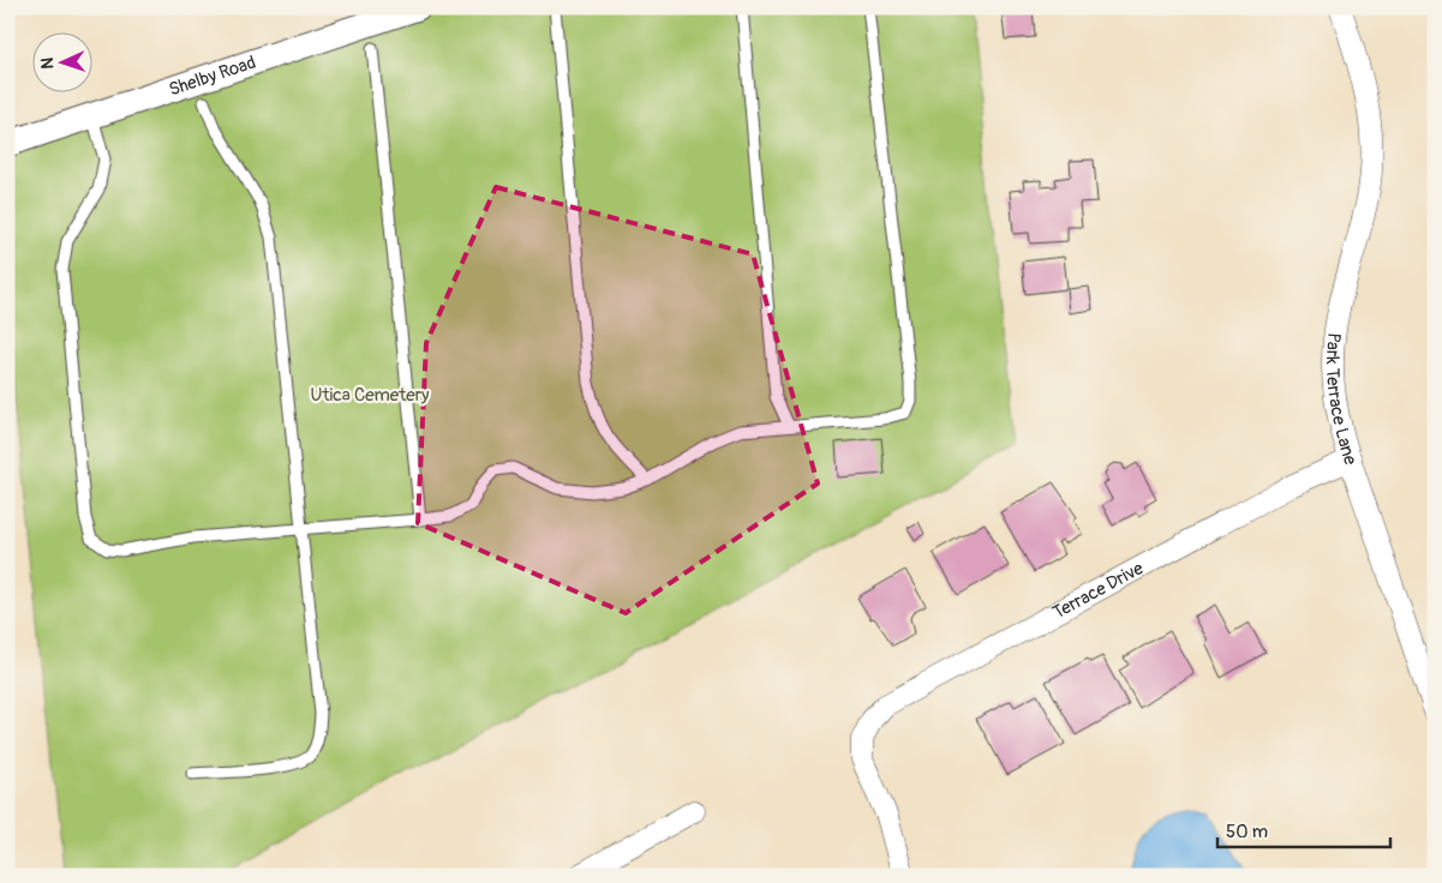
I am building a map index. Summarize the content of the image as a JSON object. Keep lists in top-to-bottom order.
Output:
{
  "streets": {
    "street": ["Shelby Road", "Park Terrace Lane", "Terrace Drive"]
  },
  "crossings": [
    ["Park Terrace Lane", "Terrace Drive"]
  ],
  "parks": ["Utica Cemetery"],
  "scale_bar": "50 m",
  "north": "left"
}
